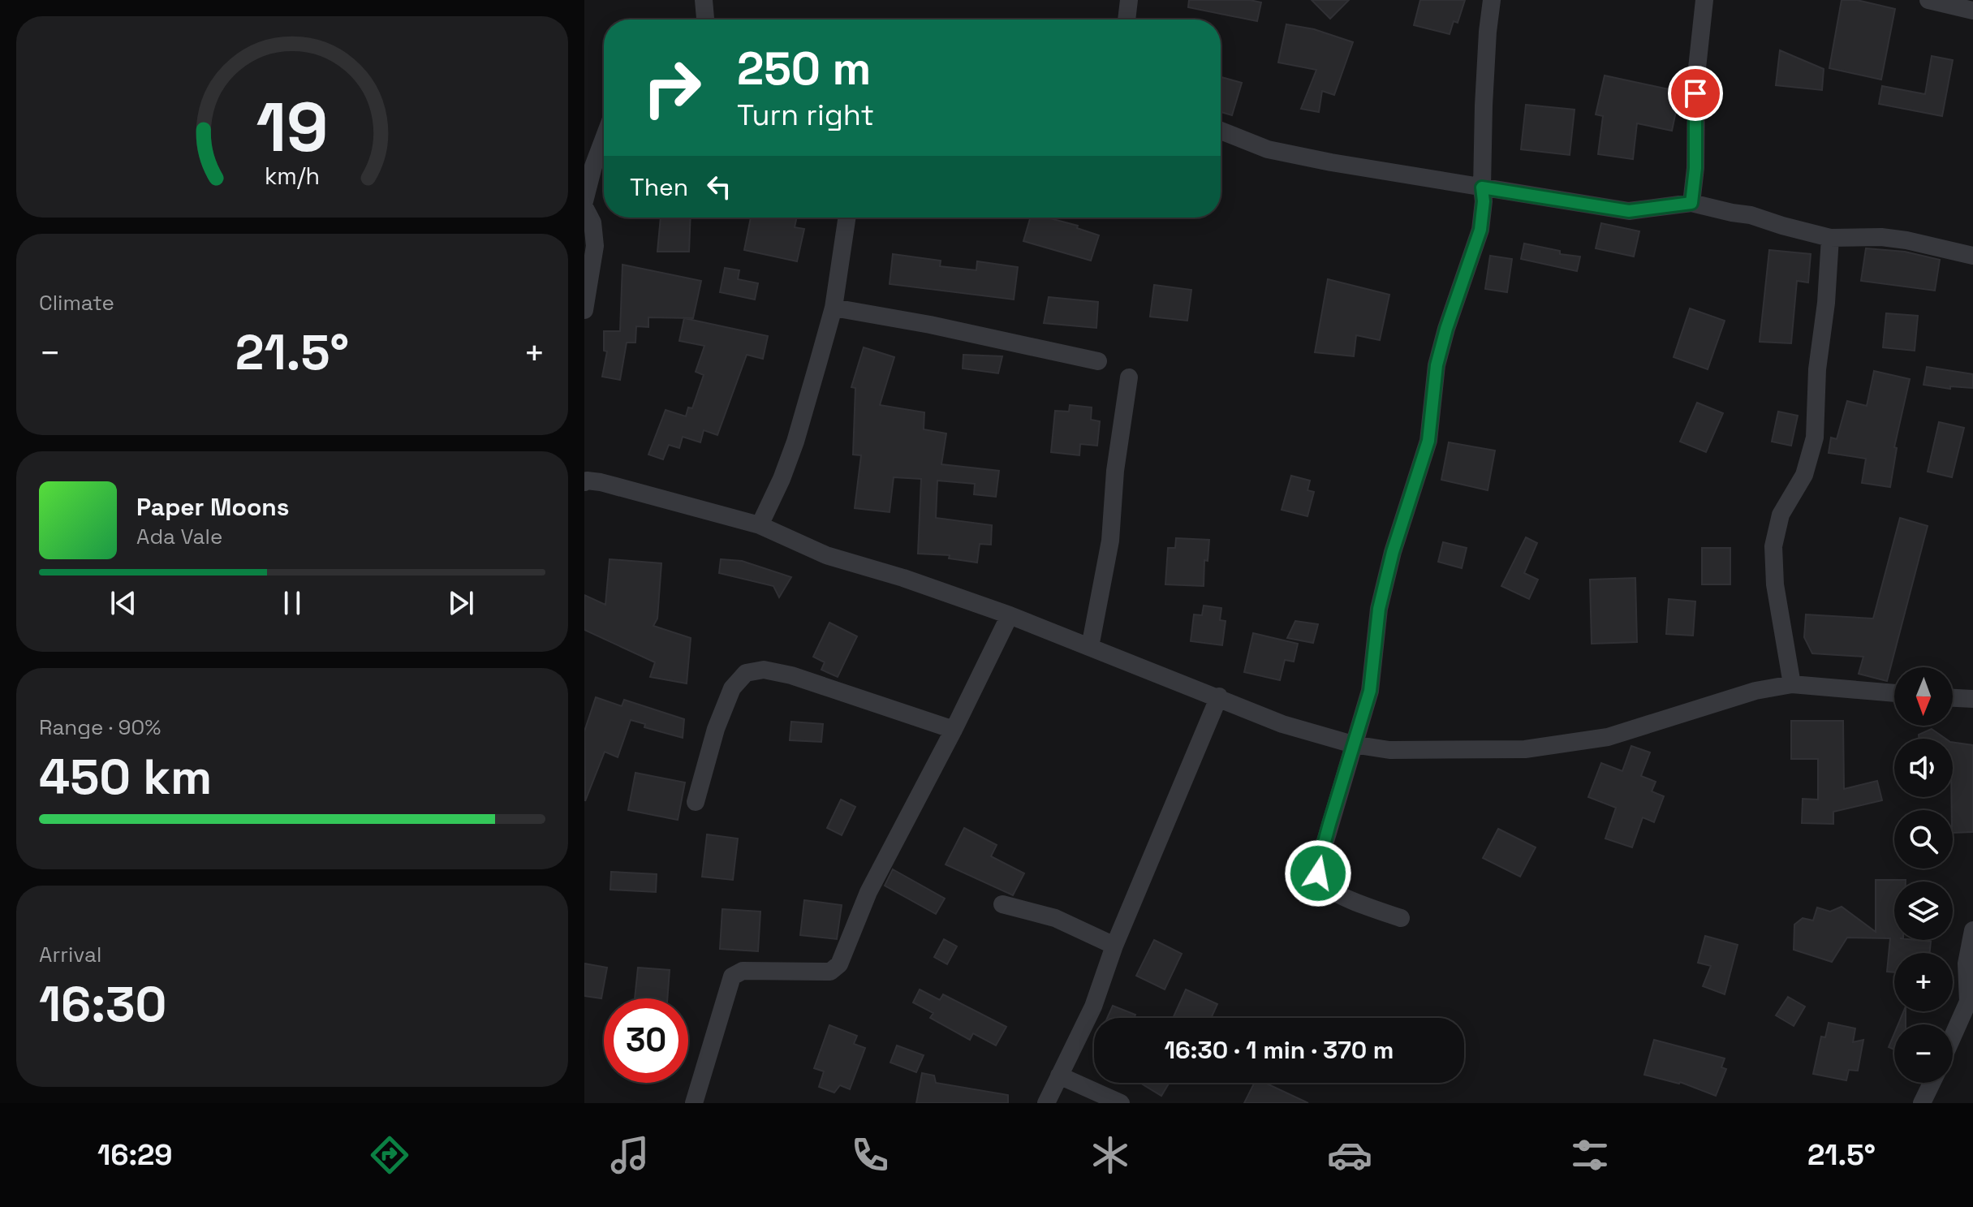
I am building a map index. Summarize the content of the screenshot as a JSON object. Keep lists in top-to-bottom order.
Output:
{
  "north": "bottom",
  "page": {
    "turn": ["250 m", "Turn right"],
    "then": "Then",
    "tile": [
      "Climate",
      ["Range · 90%", "450 km"],
      ["Arrival", "16:30"]
    ],
    "heat": ["−", "21.5°", "+"],
    "song": ["Paper Moons", "Ada Vale"],
    "map_buttons": ["+", "−"],
    "limit": "30",
    "trip": "16:30 · 1 min · 370 m",
    "tabs": ["16:29", "21.5°"],
    "gauge": ["19", "km/h"]
  }
}
